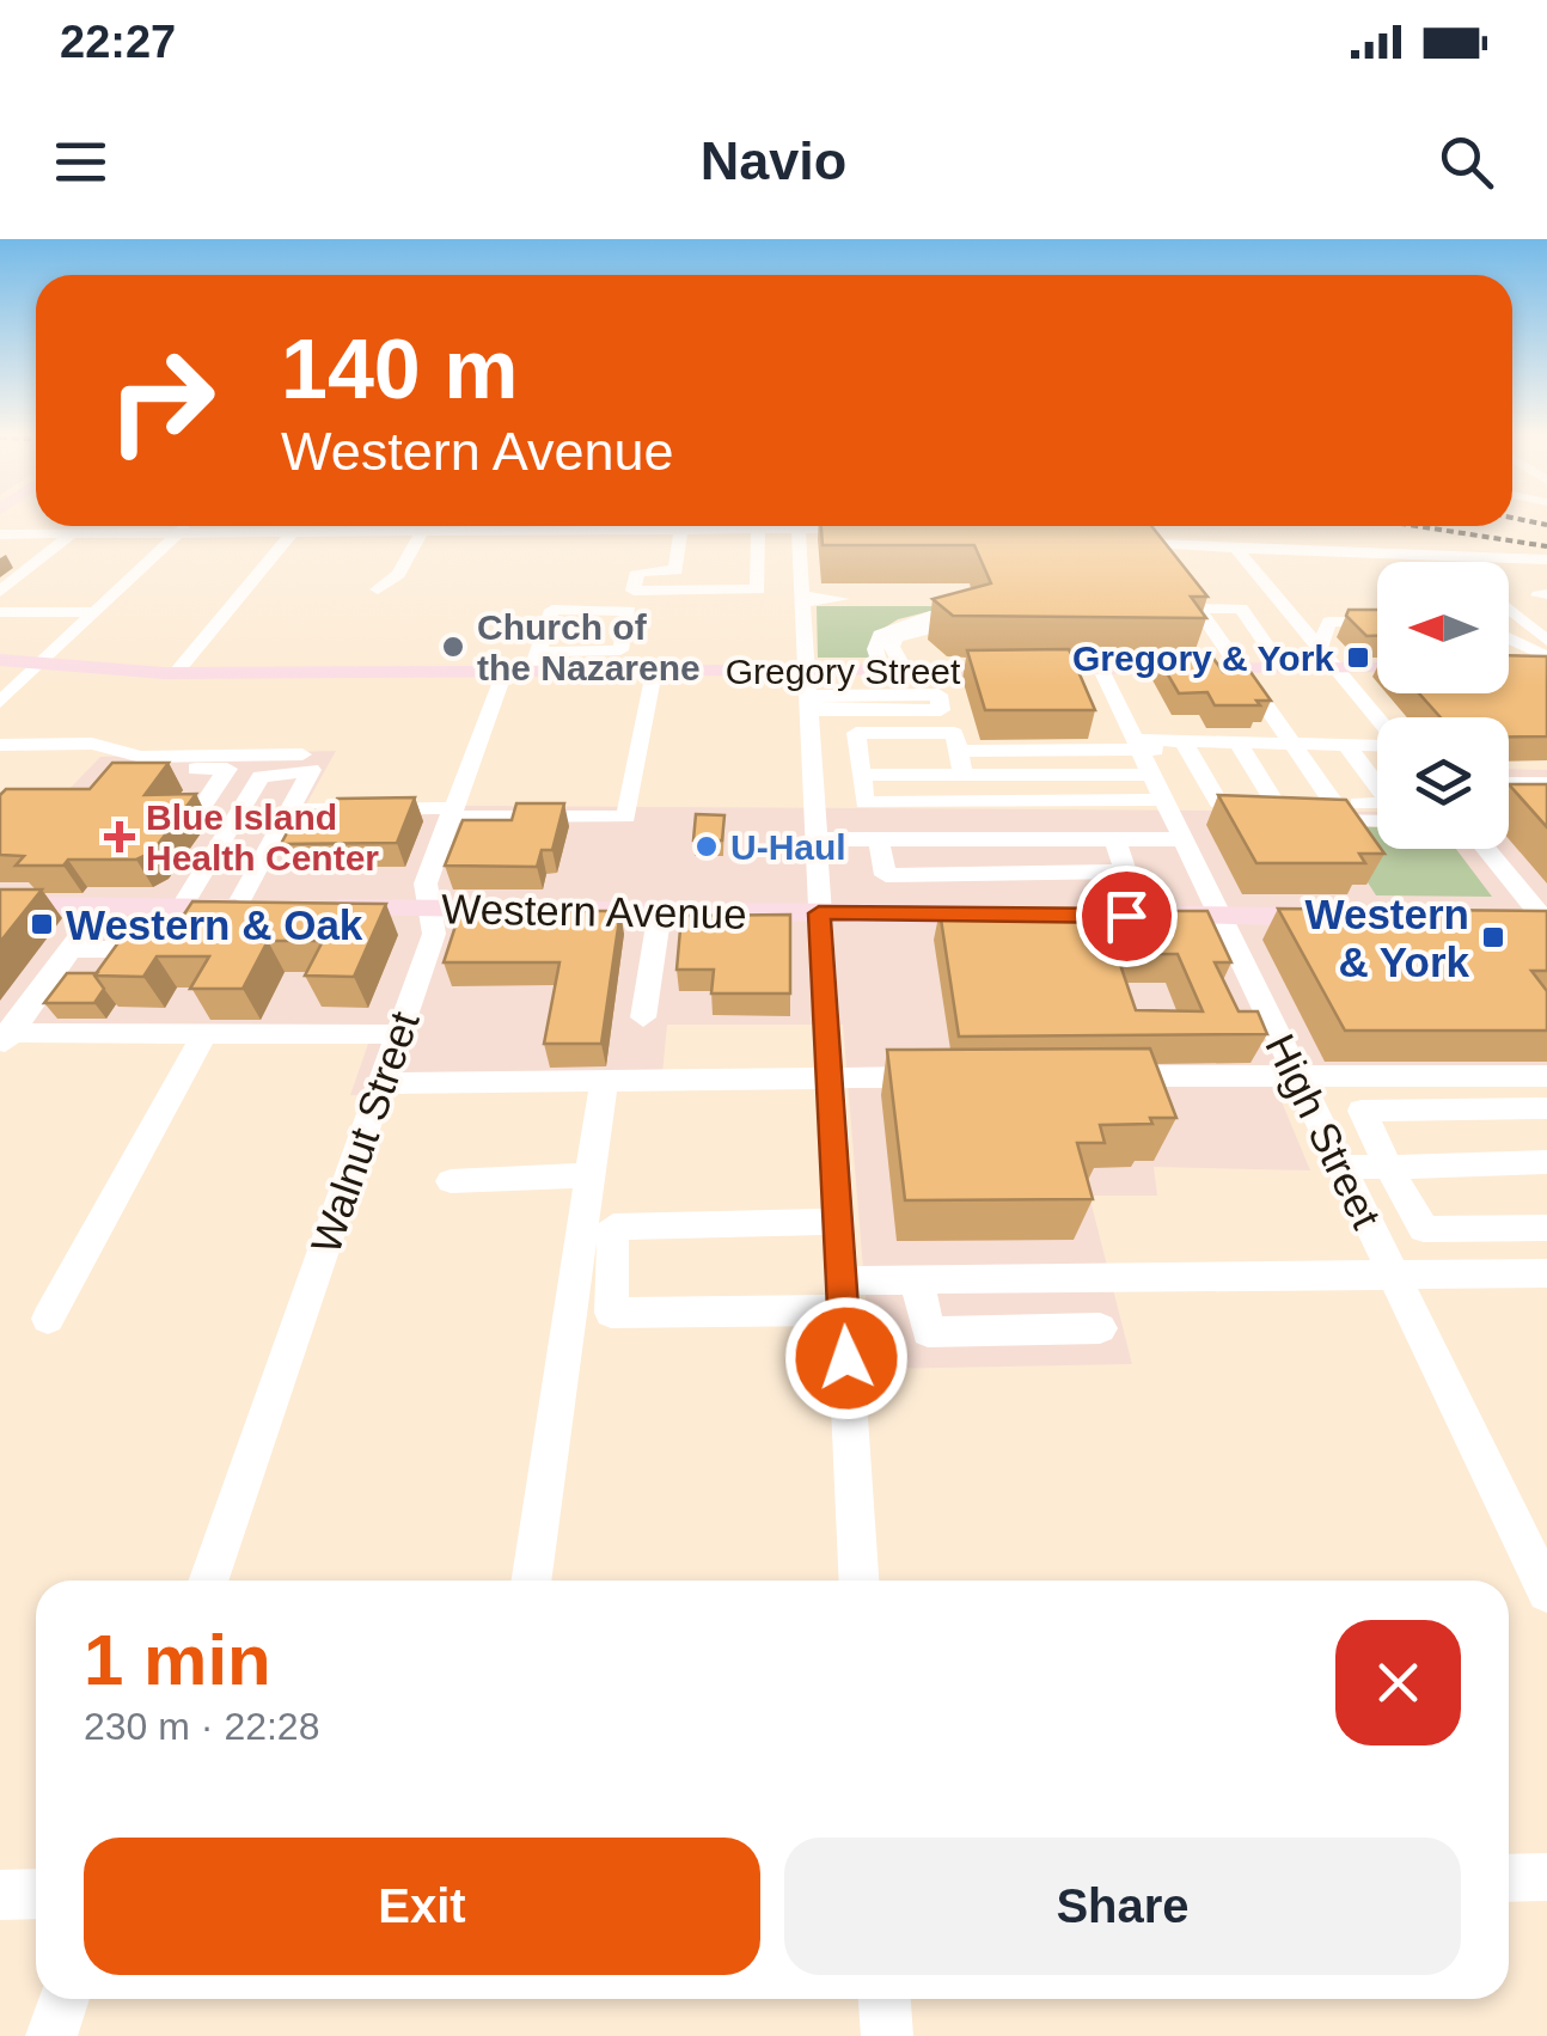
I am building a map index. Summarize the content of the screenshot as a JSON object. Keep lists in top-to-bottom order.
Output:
{
  "streets": {
    "main road": ["Gregory Street", "Western Avenue"],
    "street": ["High Street", "Walnut Street"]
  },
  "crossings": [
    ["Gregory Street", "High Street"],
    ["Gregory Street", "Walnut Street"],
    ["Western Avenue", "Walnut Street"]
  ],
  "places": {
    "other": ["Church of the Nazarene", "U-Haul"],
    "transit": ["Gregory & York", "Western & Oak", "Western & York"],
    "health": ["Blue Island Health Center"]
  },
  "north": "left",
  "page": {
    "status": "22:27",
    "header": "Navio",
    "turn": ["140 m", "Western Avenue"],
    "heading": ["1 min", "230 m · 22:28"],
    "buttons": ["Exit", "Share"]
  }
}
